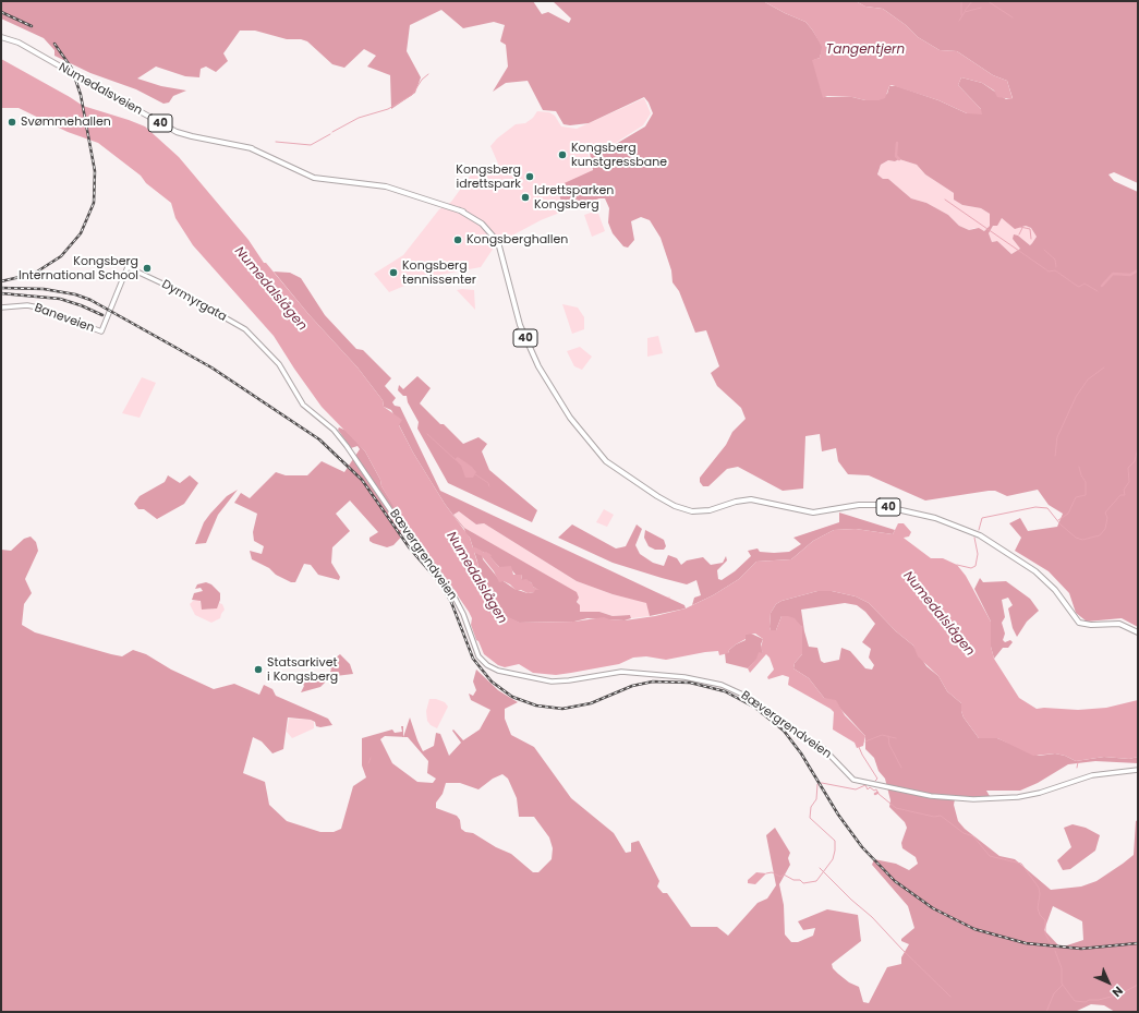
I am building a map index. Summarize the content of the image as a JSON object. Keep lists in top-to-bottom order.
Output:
{
  "streets": {
    "main road": [
      "Numedalsveien",
      "40",
      "Dyrmyrgata",
      "Baneveien",
      "Bævergrendveien"
    ]
  },
  "crossings": [
    ["Dyrmyrgata", "Baneveien"],
    ["Dyrmyrgata", "Bævergrendveien"]
  ],
  "water": ["Tangentjern", "Numedalslågen"],
  "places": [
    "Svømmehallen",
    "Kongsberg kunstgressbane",
    "Kongsberg idrettspark",
    "Idrettsparken Kongsberg",
    "Kongsberghallen",
    "Kongsberg International School",
    "Kongsberg tennissenter",
    "Statsarkivet i Kongsberg"
  ],
  "north": "bottom right"
}
